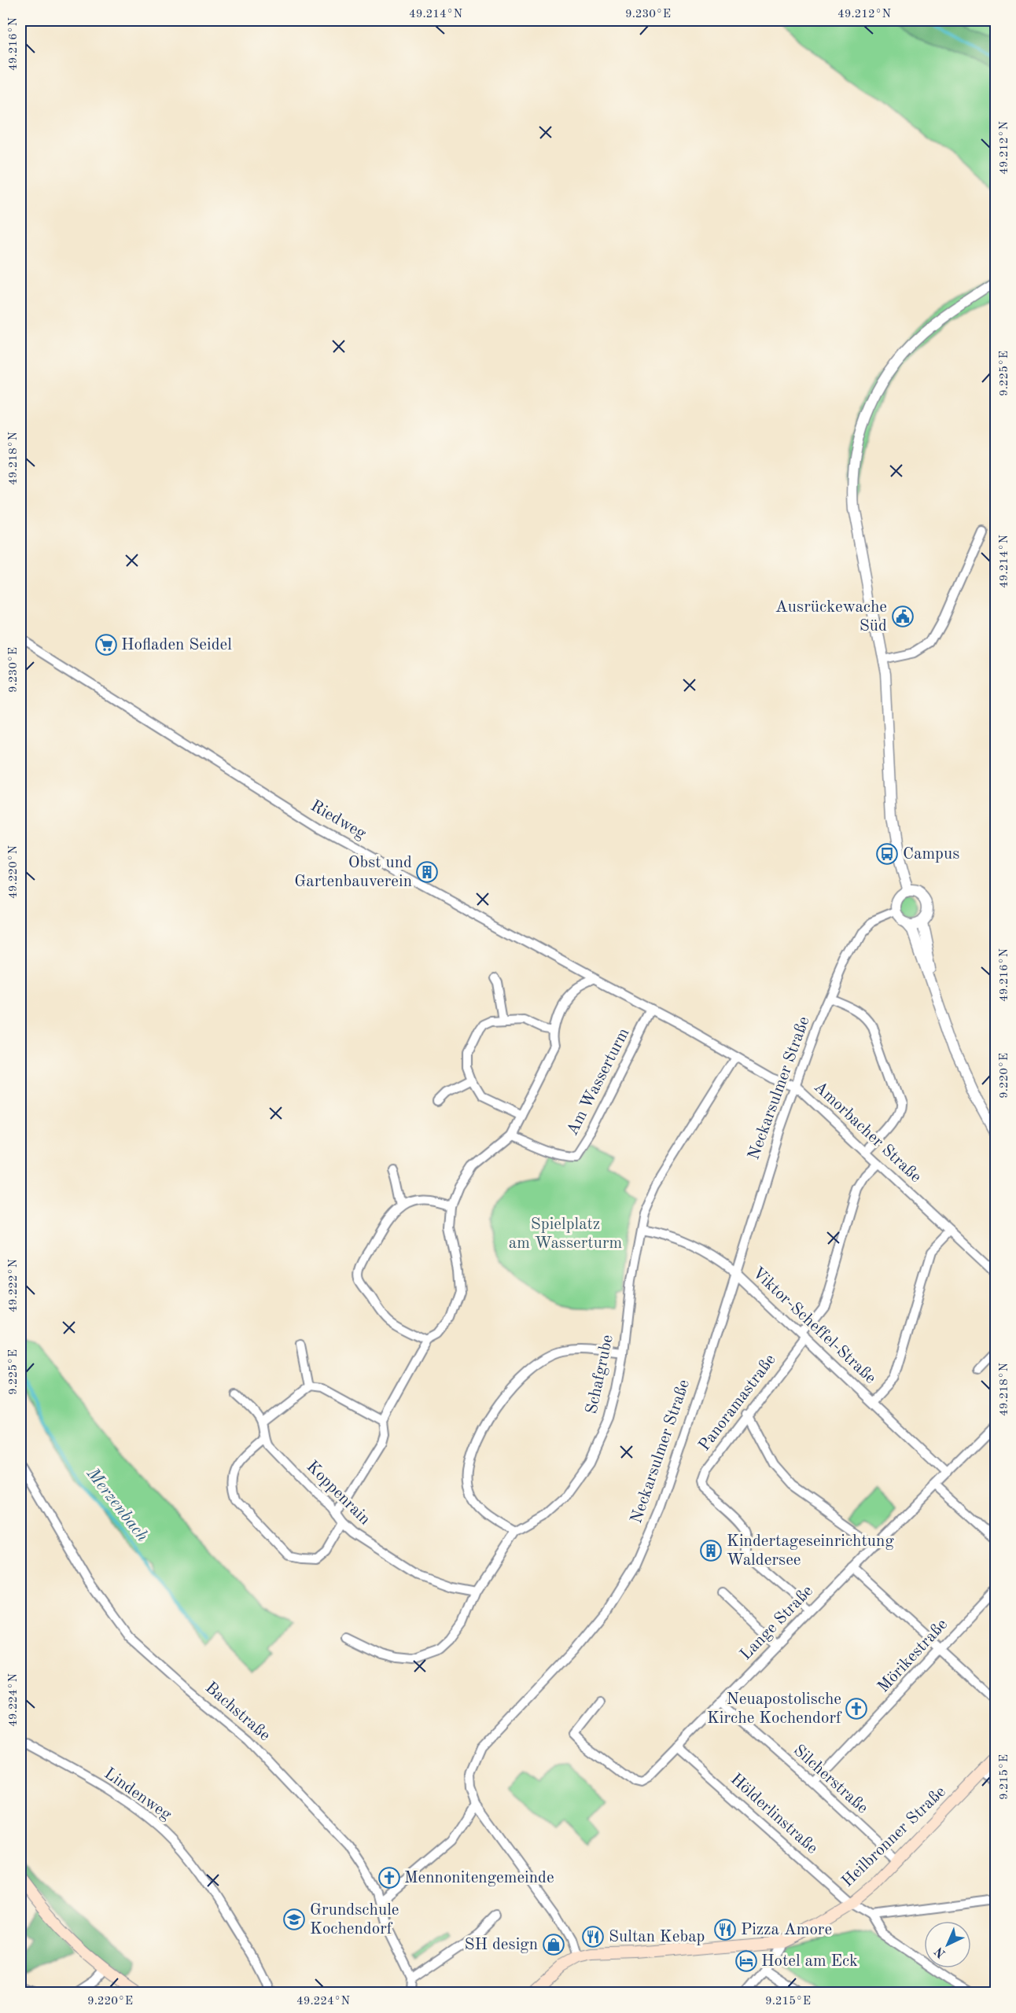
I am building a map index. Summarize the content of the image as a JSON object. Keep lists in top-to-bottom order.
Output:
{
  "streets": {
    "main road": ["Heilbronner Straße"],
    "street": [
      "Riedweg",
      "Am Wasserturm",
      "Neckarsulmer Straße",
      "Amorbacher Straße",
      "Viktor-Scheffel-Straße",
      "Schafgrube",
      "Panoramastraße",
      "Koppenrain",
      "Lange Straße",
      "Mörikestraße",
      "Bachstraße",
      "Silcherstraße",
      "Lindenweg",
      "Hölderlinstraße"
    ]
  },
  "crossings": [
    ["Riedweg", "Am Wasserturm"],
    ["Riedweg", "Amorbacher Straße"],
    ["Am Wasserturm", "Amorbacher Straße"],
    ["Neckarsulmer Straße", "Amorbacher Straße"],
    ["Neckarsulmer Straße", "Viktor-Scheffel-Straße"],
    ["Amorbacher Straße", "Schafgrube"],
    ["Amorbacher Straße", "Panoramastraße"],
    ["Viktor-Scheffel-Straße", "Schafgrube"],
    ["Viktor-Scheffel-Straße", "Panoramastraße"],
    ["Viktor-Scheffel-Straße", "Lange Straße"],
    ["Schafgrube", "Koppenrain"],
    ["Panoramastraße", "Lange Straße"],
    ["Lange Straße", "Silcherstraße"],
    ["Lange Straße", "Hölderlinstraße"],
    ["Mörikestraße", "Silcherstraße"],
    ["Silcherstraße", "Heilbronner Straße"],
    ["Hölderlinstraße", "Heilbronner Straße"]
  ],
  "water": ["Merzenbach"],
  "parks": ["Spielplatz am Wasserturm"],
  "places": {
    "public building": ["Ausrückewache Süd"],
    "supermarket": ["Hofladen Seidel"],
    "bus stop": ["Campus"],
    "building": ["Obst und Gartenbauverein", "Kindertageseinrichtung Waldersee"],
    "church": ["Neuapostolische Kirche Kochendorf", "Mennonitengemeinde"],
    "school or university": ["Grundschule Kochendorf"],
    "restaurant": ["Pizza Amore", "Sultan Kebap"],
    "shop": ["SH design"],
    "hotel": ["Hotel am Eck"]
  },
  "north": "bottom left",
  "coordinates": [
    "49.214°N",
    "9.230°E",
    "49.212°N",
    "49.216°N",
    "9.225°E",
    "49.218°N",
    "49.220°N",
    "9.220°E",
    "49.222°N",
    "49.224°N",
    "9.215°E"
  ]
}
